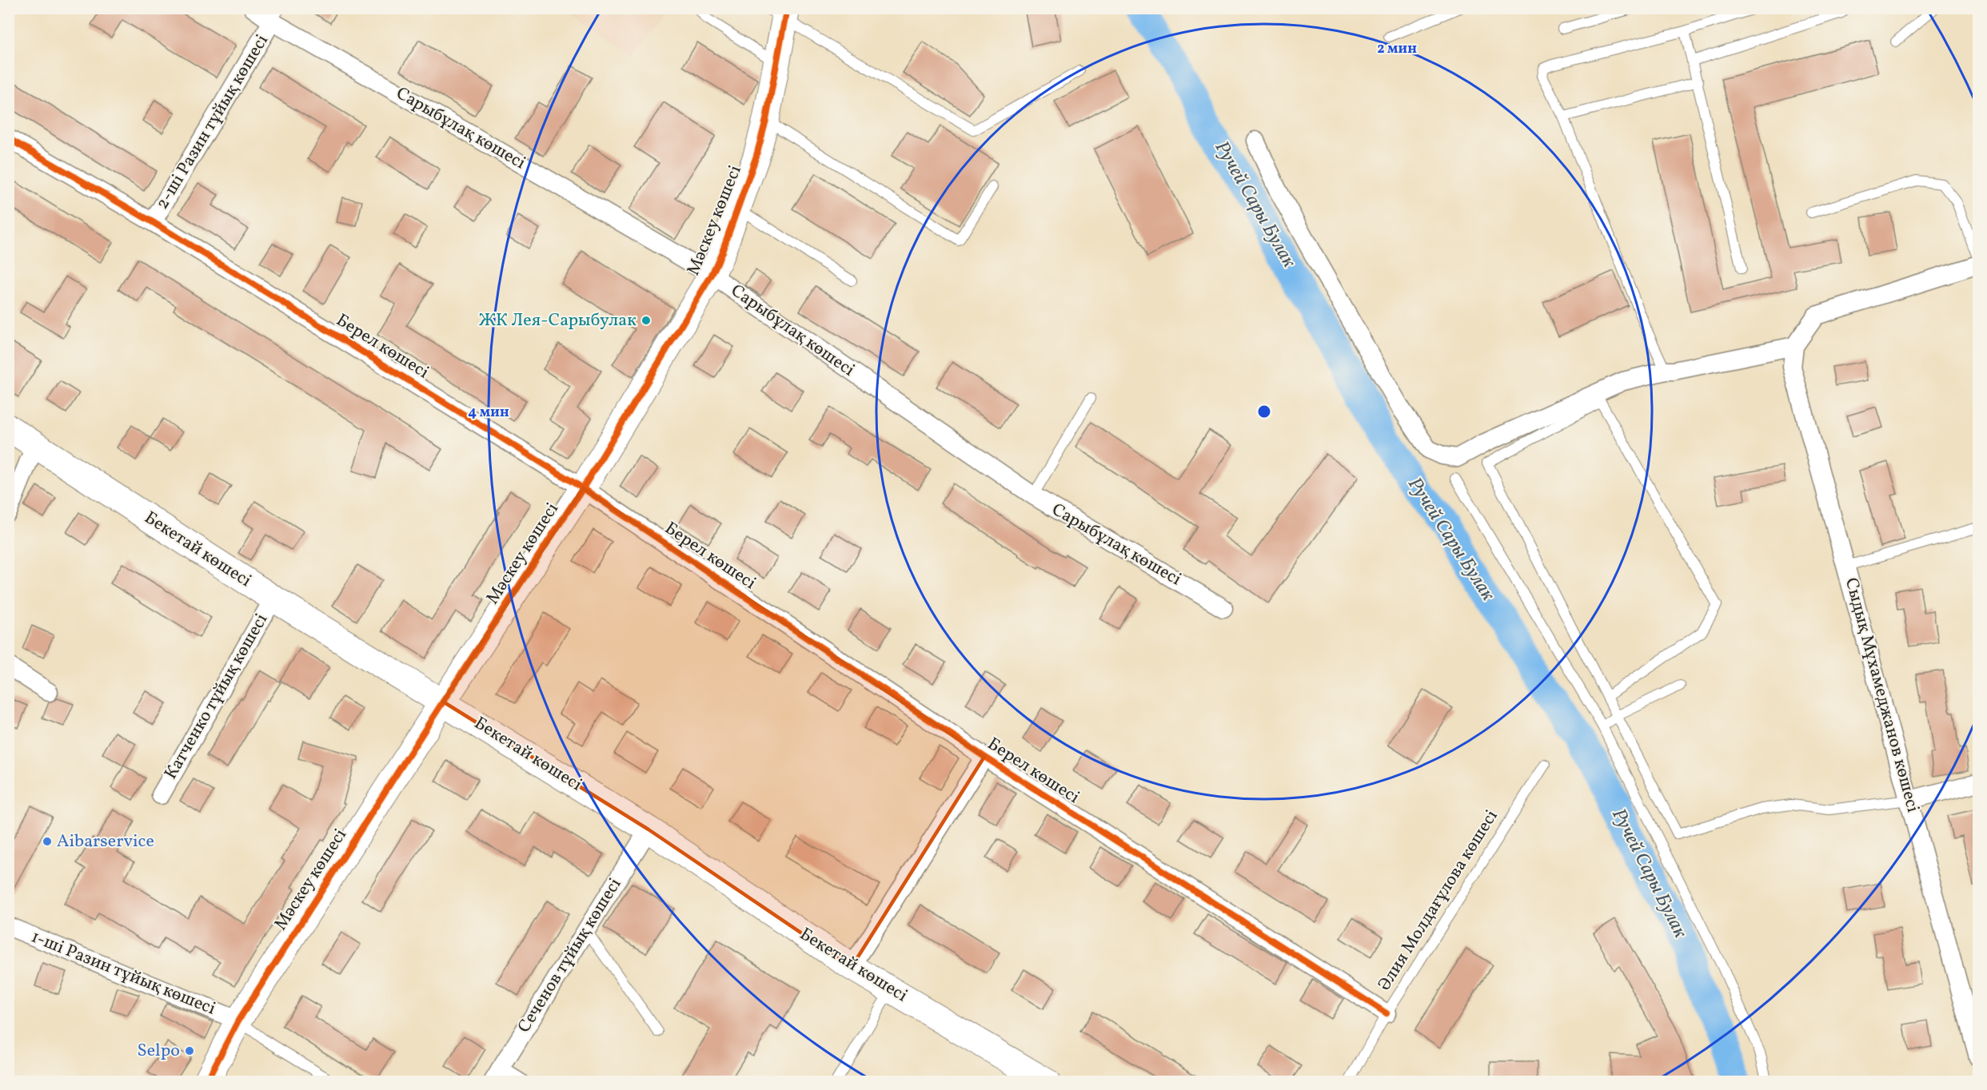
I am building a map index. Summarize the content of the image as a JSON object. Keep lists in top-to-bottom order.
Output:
{
  "streets": {
    "street": [
      "2-ші Разин тұйық көшесі",
      "Сарыбұлақ көшесі",
      "Мәскеу көшесі",
      "Берел көшесі",
      "Бекетай көшесі",
      "Сыдық Мұхамеджанов көшесі",
      "Катченко тұйық көшесі",
      "Сеченов тұйық көшесі",
      "1-ші Разин тұйық көшесі"
    ],
    "lane": ["Әлия Молдағұлова көшесі"]
  },
  "crossings": [
    ["2-ші Разин тұйық көшесі", "Сарыбұлақ көшесі"],
    ["2-ші Разин тұйық көшесі", "Берел көшесі"],
    ["Сарыбұлақ көшесі", "Мәскеу көшесі"],
    ["Мәскеу көшесі", "Берел көшесі"],
    ["Мәскеу көшесі", "Бекетай көшесі"],
    ["Мәскеу көшесі", "1-ші Разин тұйық көшесі"],
    ["Берел көшесі", "Әлия Молдағұлова көшесі"],
    ["Бекетай көшесі", "Катченко тұйық көшесі"],
    ["Бекетай көшесі", "Сеченов тұйық көшесі"]
  ],
  "water": ["Ручей Сары Булак"],
  "places": ["ЖК Лея-Сарыбулак", "Aibarservice", "Selpo"],
  "rings": ["2 мин", "4 мин"]
}
